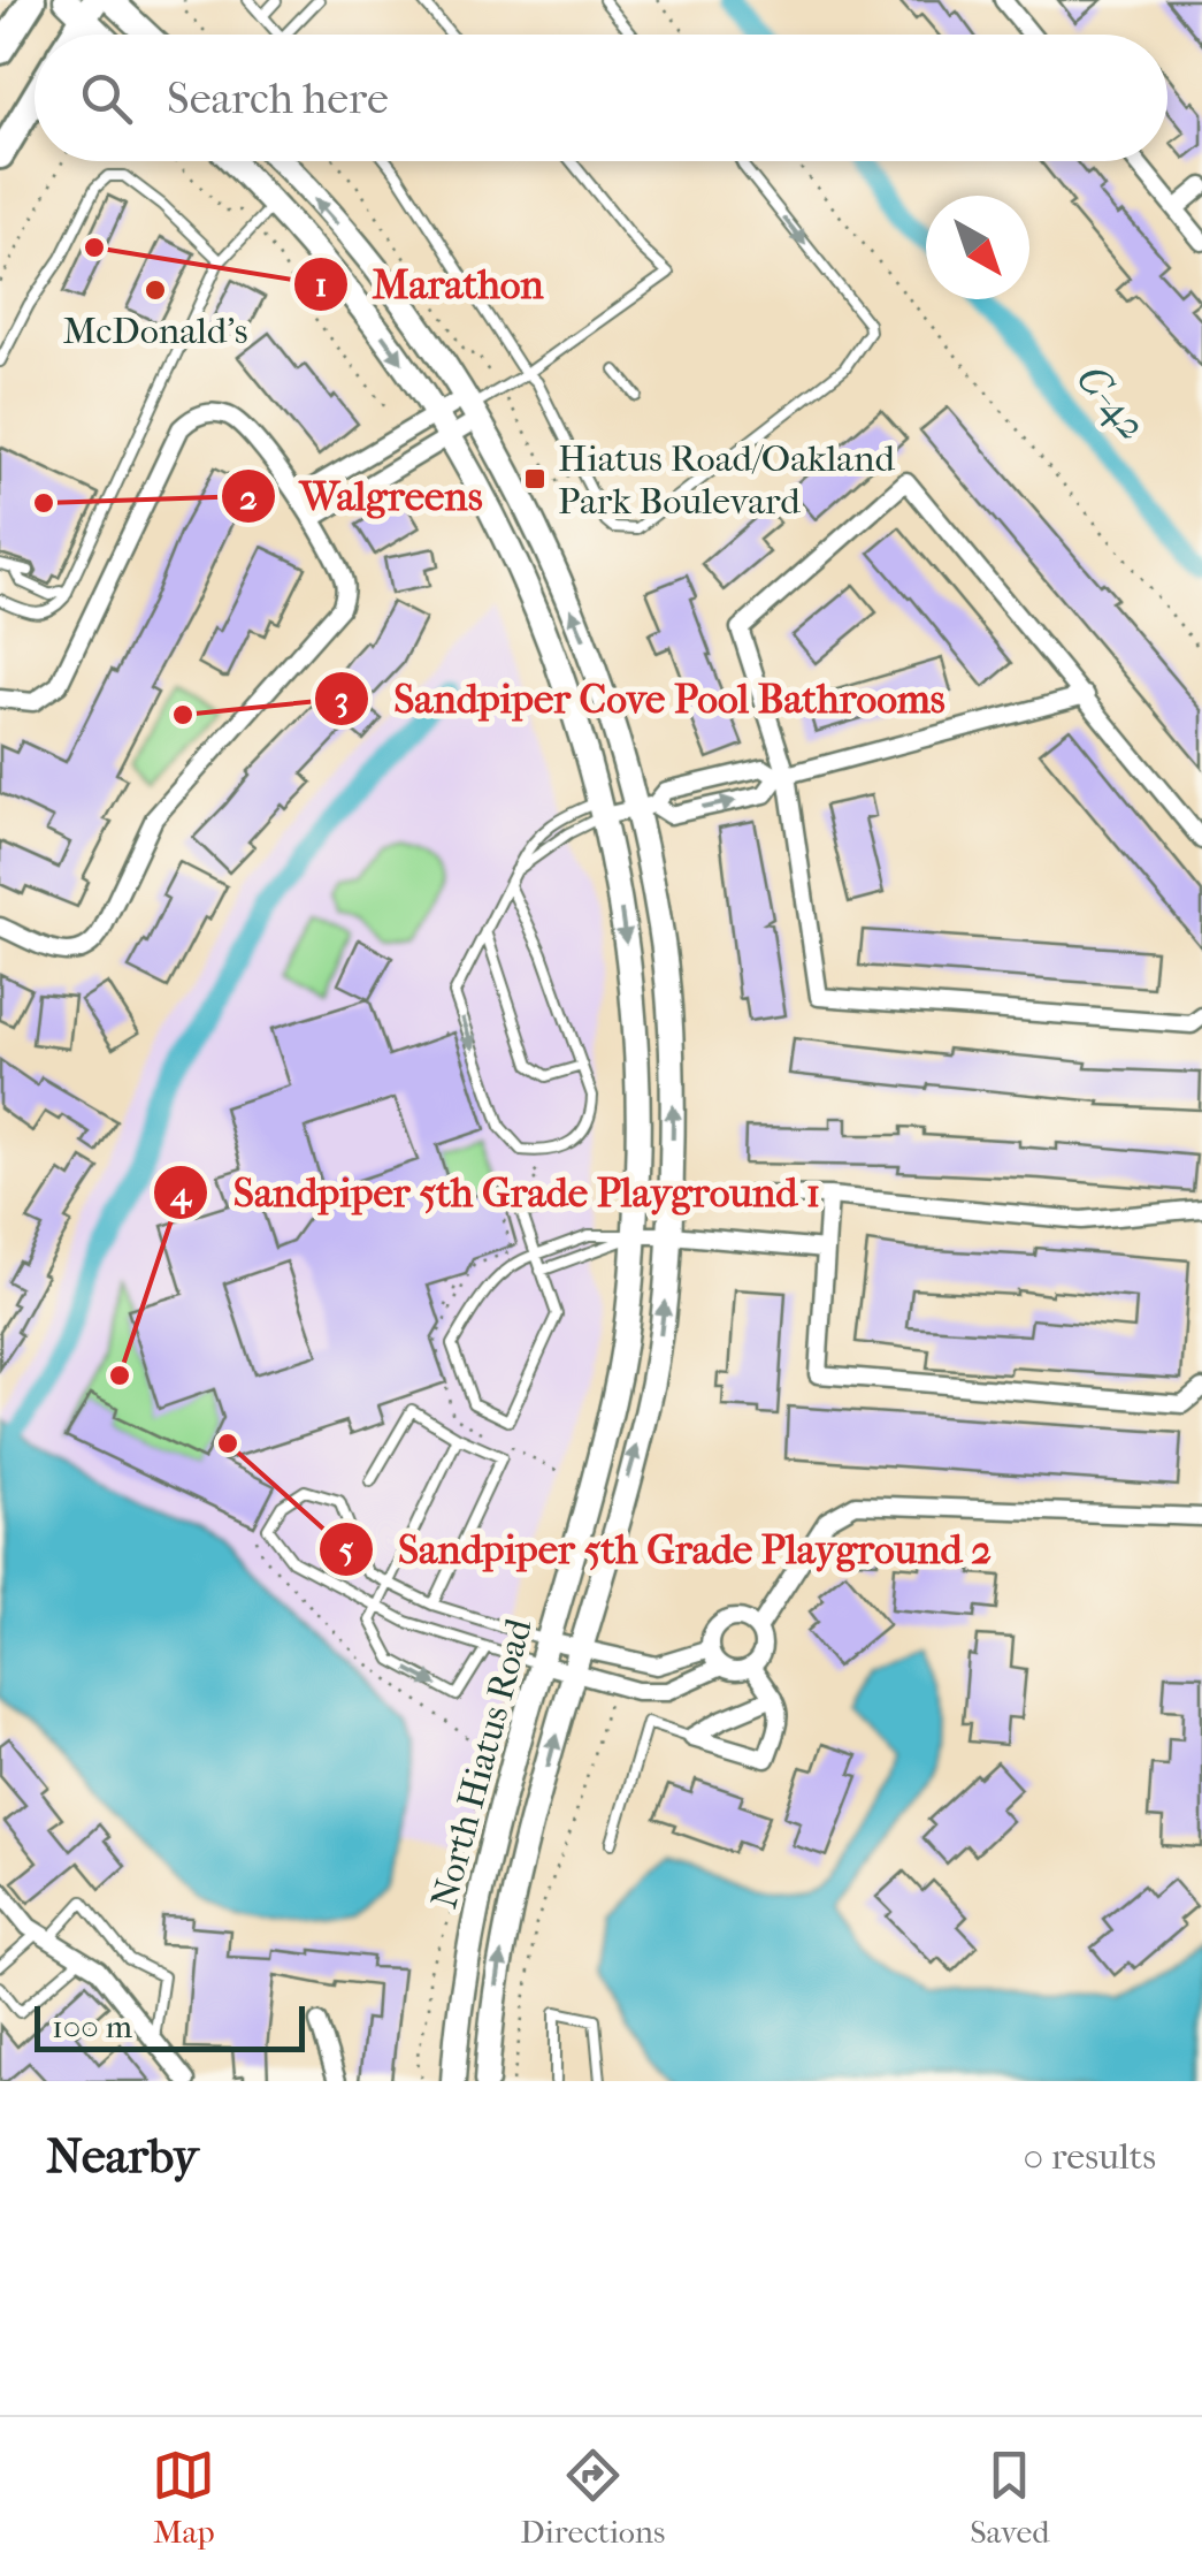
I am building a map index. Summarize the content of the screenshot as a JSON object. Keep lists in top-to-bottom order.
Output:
{
  "streets": {
    "main road": ["North Hiatus Road"]
  },
  "water": ["C-42"],
  "places": {
    "other": [
      "Marathon",
      "McDonald's",
      "Walgreens",
      "Sandpiper Cove Pool Bathrooms",
      "Sandpiper 5th Grade Playground 1",
      "Sandpiper 5th Grade Playground 2"
    ],
    "transit": ["Hiatus Road/Oakland Park Boulevard"]
  },
  "scale_bar": "100 m",
  "north": "bottom right",
  "page": {
    "search": "Search here",
    "scale": "100 m",
    "heading": ["Nearby", "0 results"],
    "nav": ["Map", "Directions", "Saved"]
  }
}
